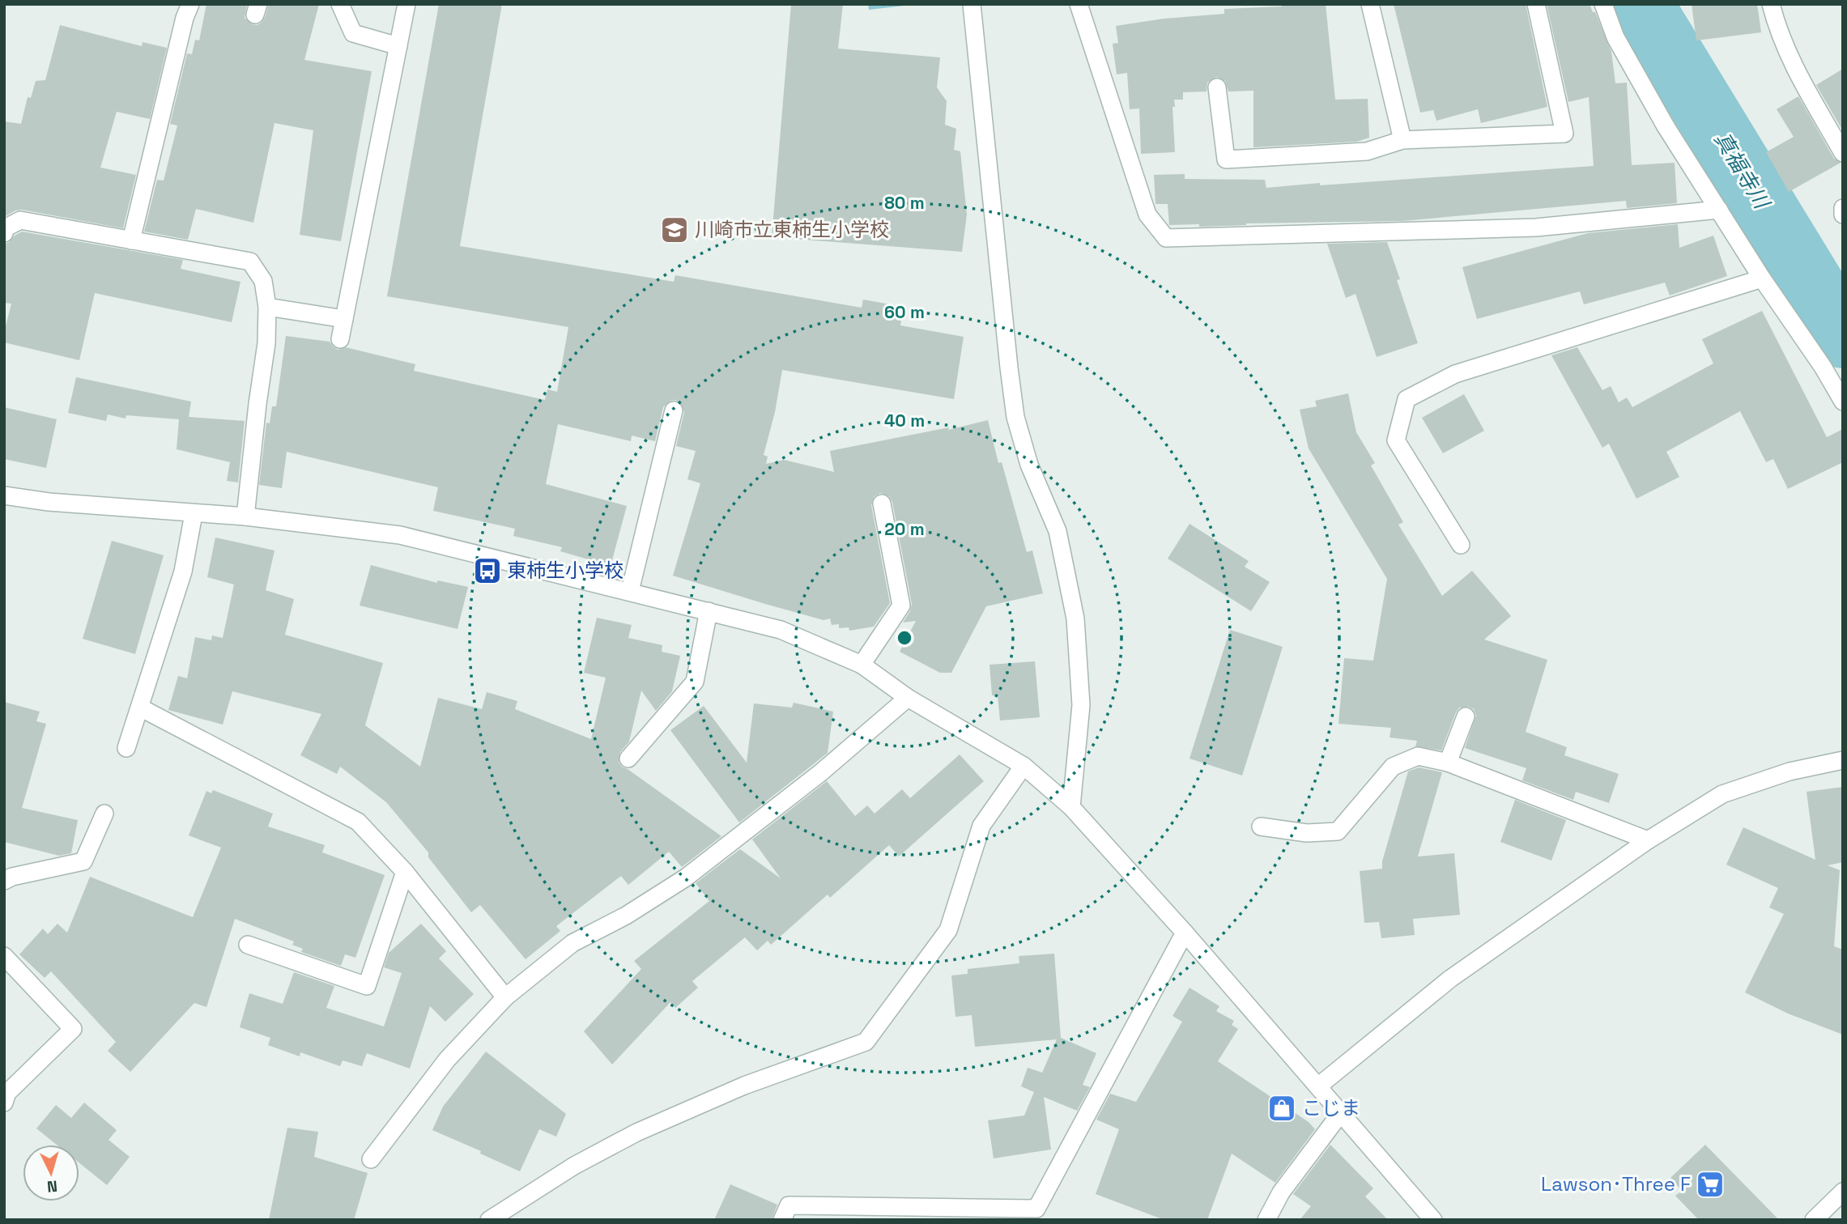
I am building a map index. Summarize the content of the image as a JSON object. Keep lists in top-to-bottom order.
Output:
{
  "water": ["真福寺川"],
  "places": {
    "school or university": ["川崎市立東柿生小学校"],
    "bus stop": ["東柿生小学校"],
    "shop": ["こじま"],
    "supermarket": ["Lawson･Three F"]
  },
  "north": "bottom",
  "rings": [
    "80 m",
    "60 m",
    "40 m",
    "20 m"
  ]
}
